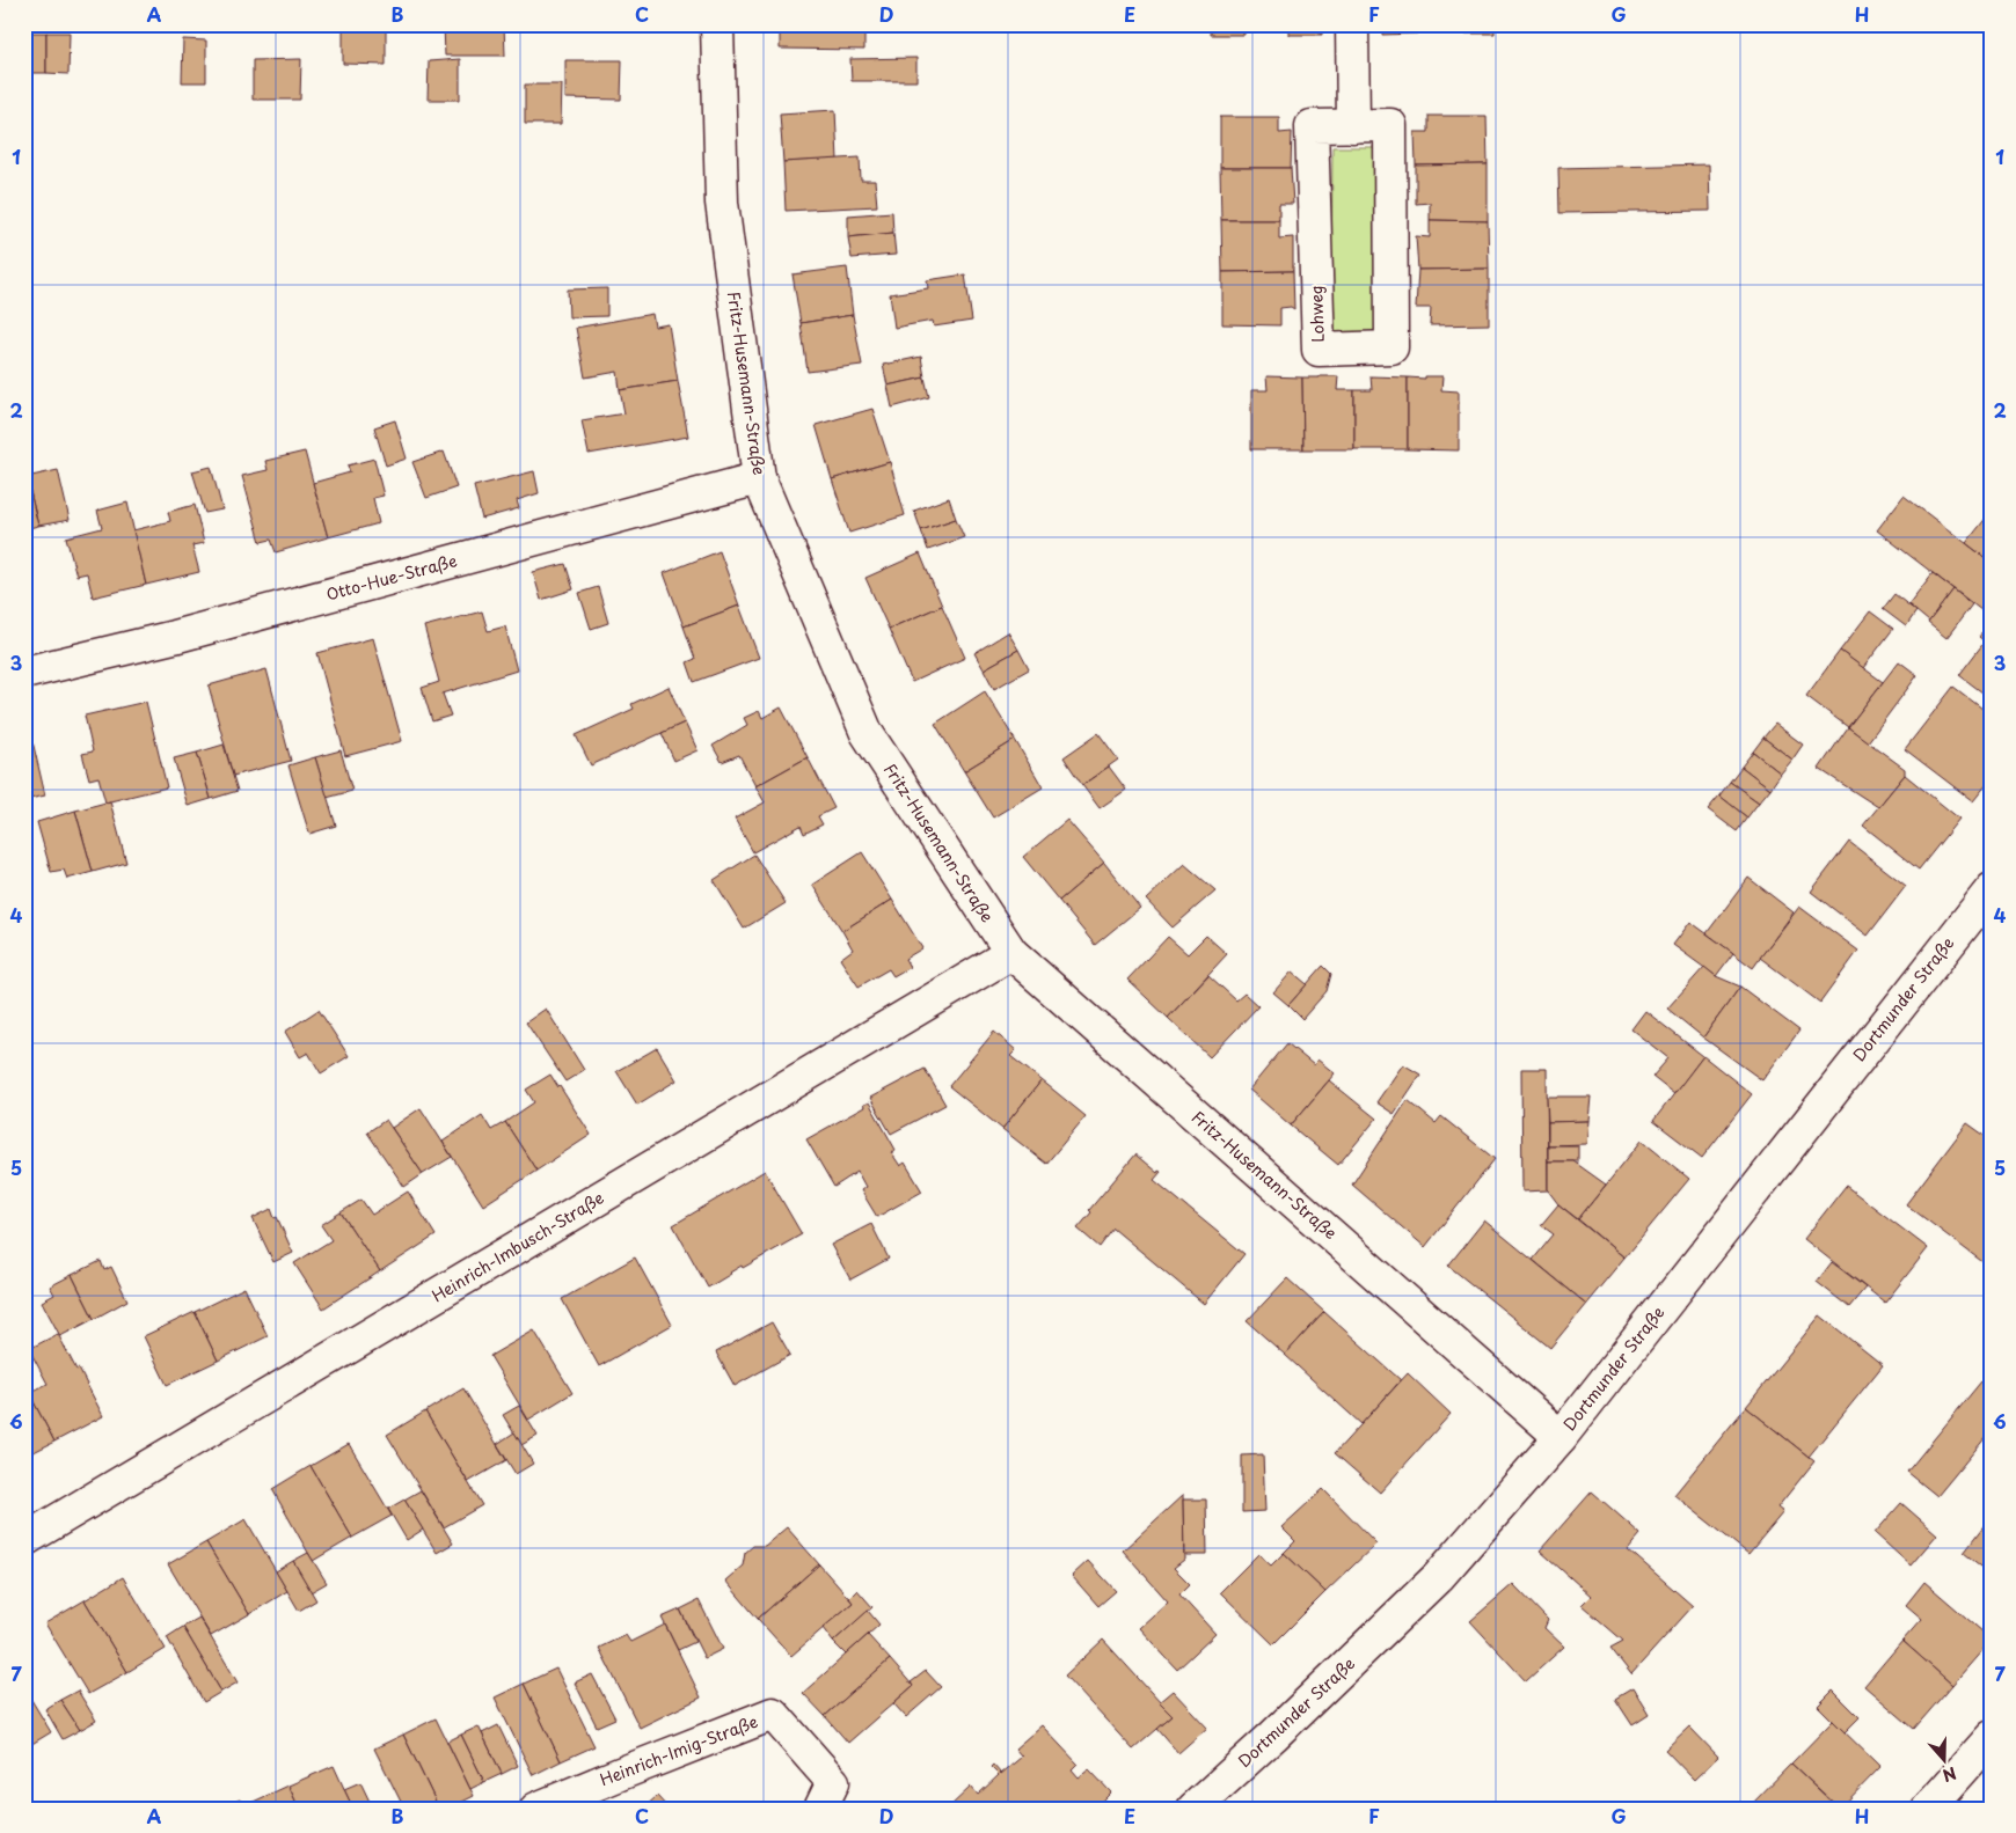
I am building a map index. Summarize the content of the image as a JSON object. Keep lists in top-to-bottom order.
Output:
{
  "streets": {
    "street": [
      "Lohweg",
      "Fritz-Husemann-Straße",
      "Otto-Hue-Straße",
      "Dortmunder Straße",
      "Heinrich-Imbusch-Straße",
      "Heinrich-Imig-Straße"
    ]
  },
  "crossings": [
    ["Fritz-Husemann-Straße", "Otto-Hue-Straße"],
    ["Fritz-Husemann-Straße", "Dortmunder Straße"],
    ["Fritz-Husemann-Straße", "Heinrich-Imbusch-Straße"]
  ],
  "north": "bottom",
  "grid": {
    "columns": [
      "A",
      "B",
      "C",
      "D",
      "E",
      "F",
      "G",
      "H"
    ],
    "rows": [
      "1",
      "2",
      "3",
      "4",
      "5",
      "6",
      "7"
    ]
  }
}
